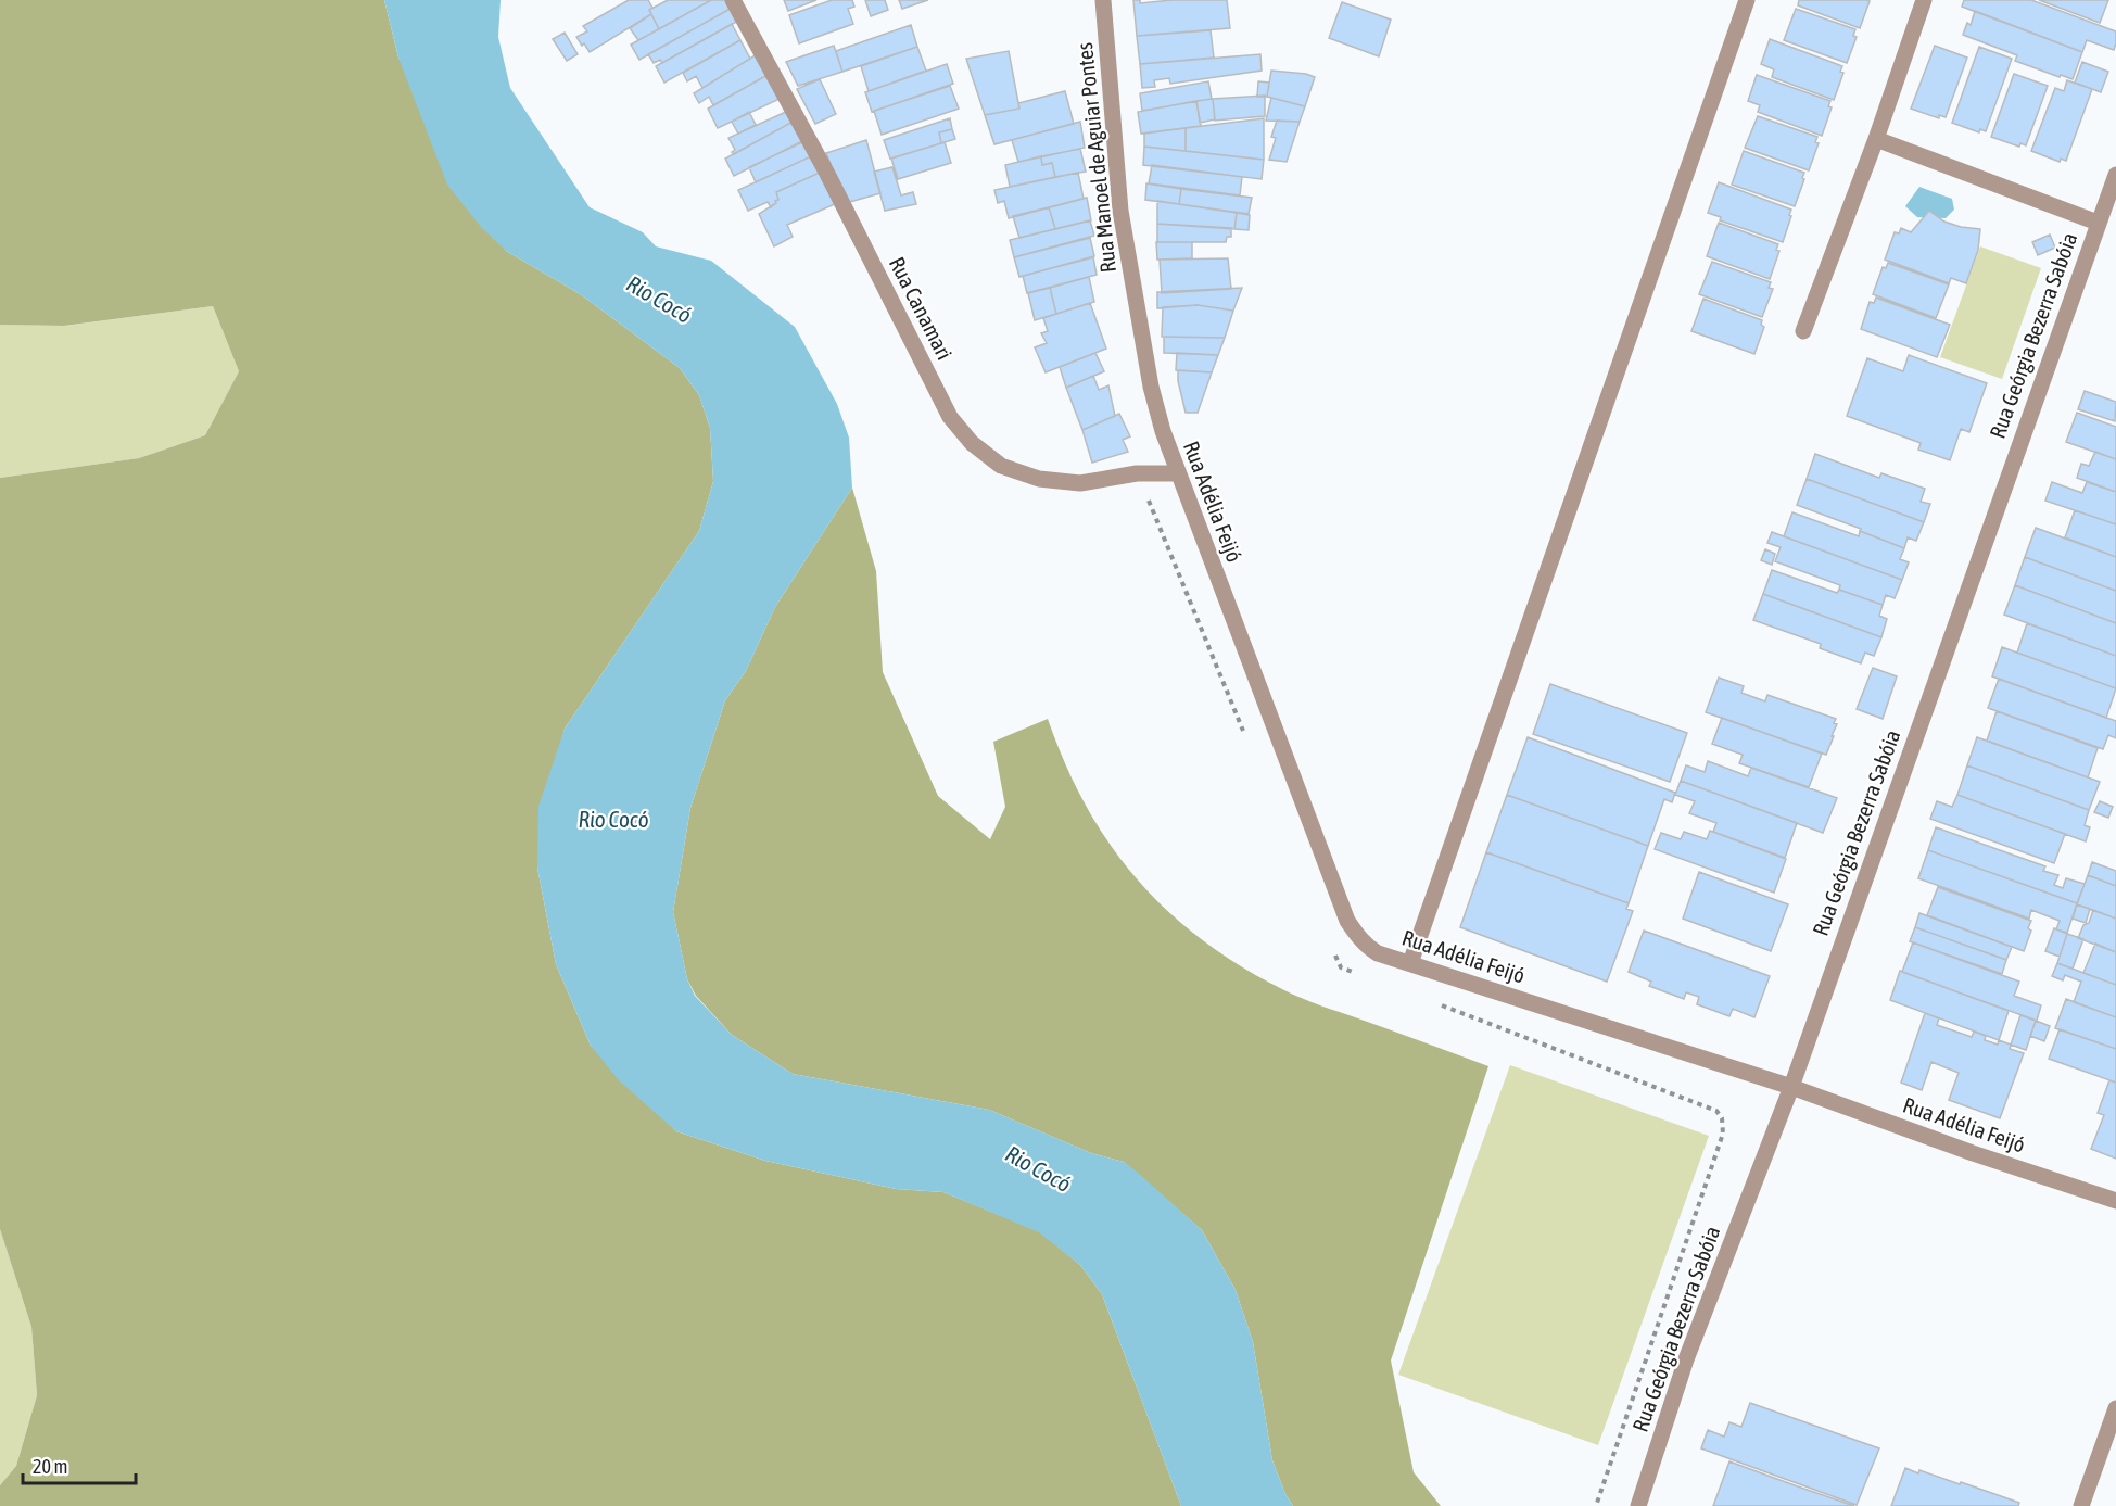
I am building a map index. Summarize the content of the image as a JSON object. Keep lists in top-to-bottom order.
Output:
{
  "streets": {
    "street": [
      "Rua Manoel de Aguiar Pontes",
      "Rua Canamari",
      "Rua Geórgia Bezerra Sabóia",
      "Rua Adélia Feijó"
    ]
  },
  "crossings": [
    ["Rua Manoel de Aguiar Pontes", "Rua Adélia Feijó"],
    ["Rua Canamari", "Rua Adélia Feijó"],
    ["Rua Geórgia Bezerra Sabóia", "Rua Adélia Feijó"]
  ],
  "water": ["Rio Cocó"],
  "scale_bar": "20 m"
}
